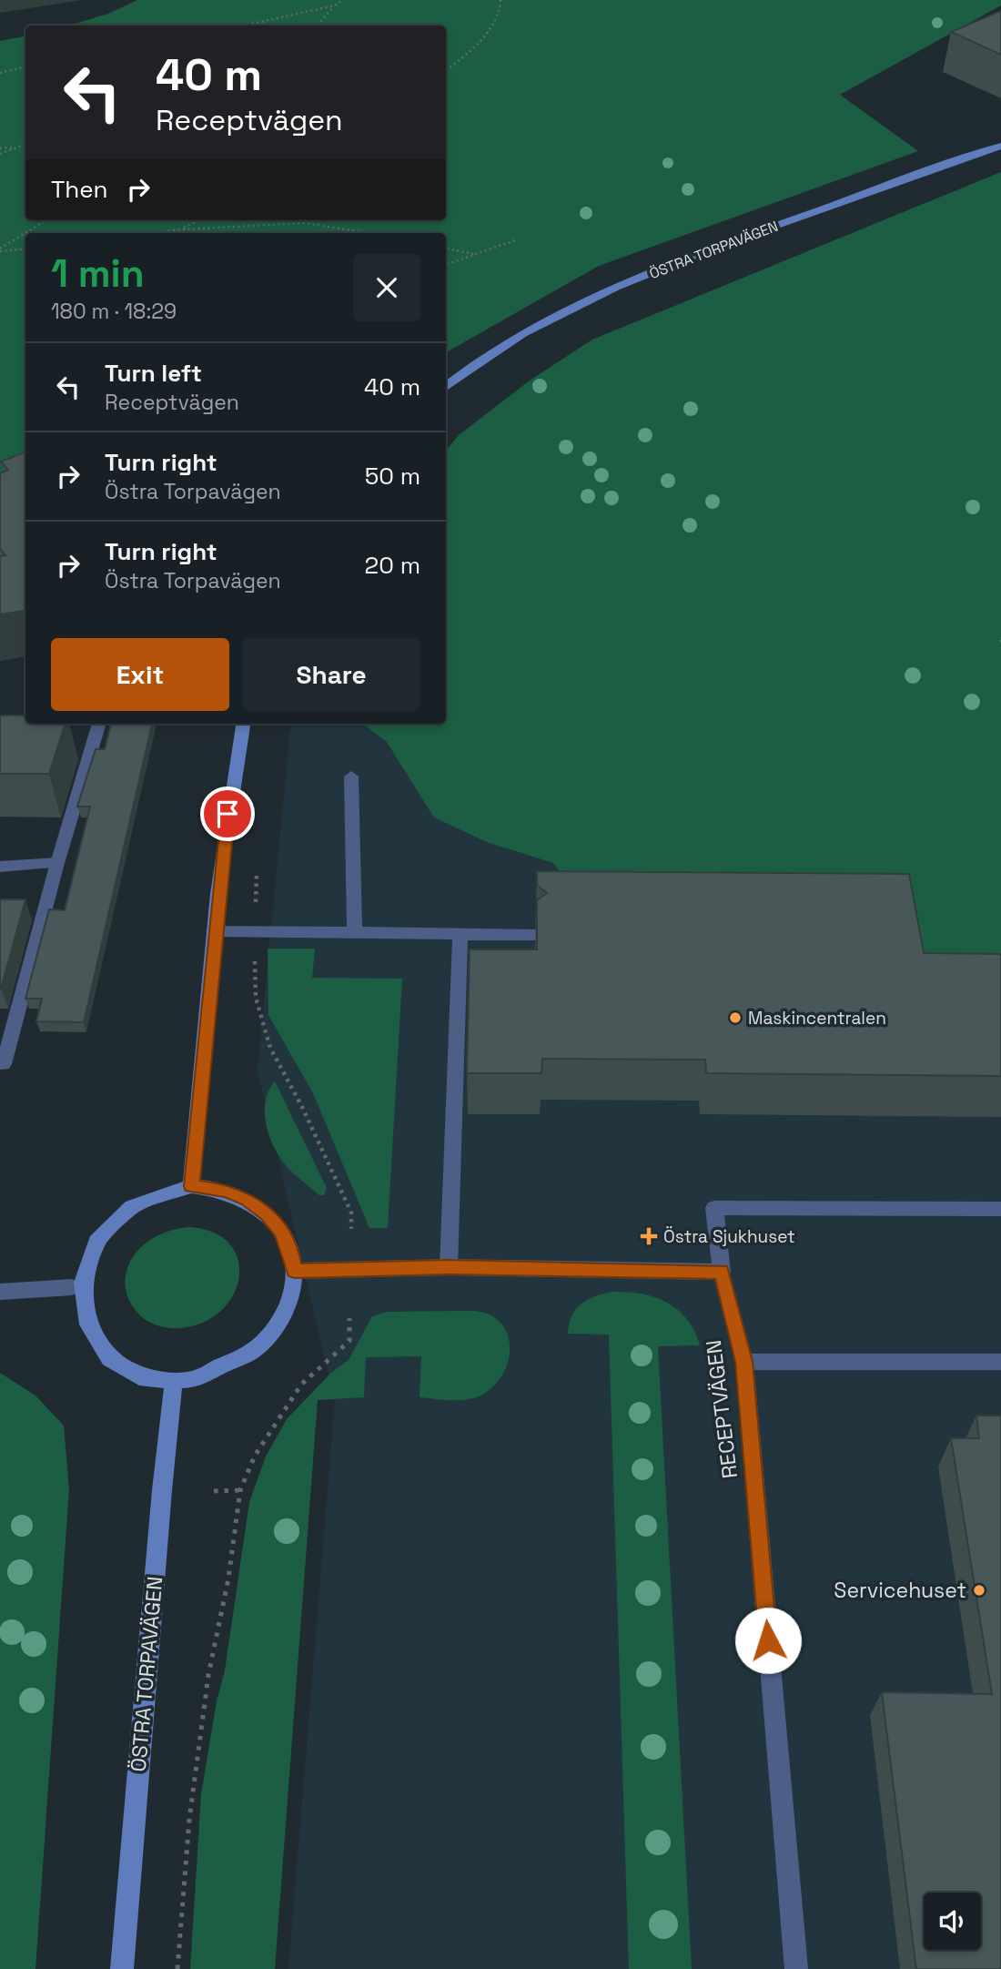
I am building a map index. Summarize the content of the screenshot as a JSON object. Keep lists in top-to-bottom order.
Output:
{
  "streets": {
    "street": ["ÖSTRA TORPAVÄGEN", "RECEPTVÄGEN"]
  },
  "places": {
    "other": ["Maskincentralen", "Servicehuset"],
    "health": ["Östra Sjukhuset"]
  },
  "page": {
    "turn": ["40 m", "Receptvägen"],
    "then": "Then",
    "heading": ["1 min", "180 m · 18:29"],
    "list": [
      {
        "name": "Turn left",
        "note": "Receptvägen",
        "value": "40 m"
      },
      {
        "name": "Turn right",
        "note": "Östra Torpavägen",
        "value": "50 m"
      },
      {
        "name": "Turn right",
        "note": "Östra Torpavägen",
        "value": "20 m"
      }
    ],
    "buttons": ["Exit", "Share"]
  }
}
